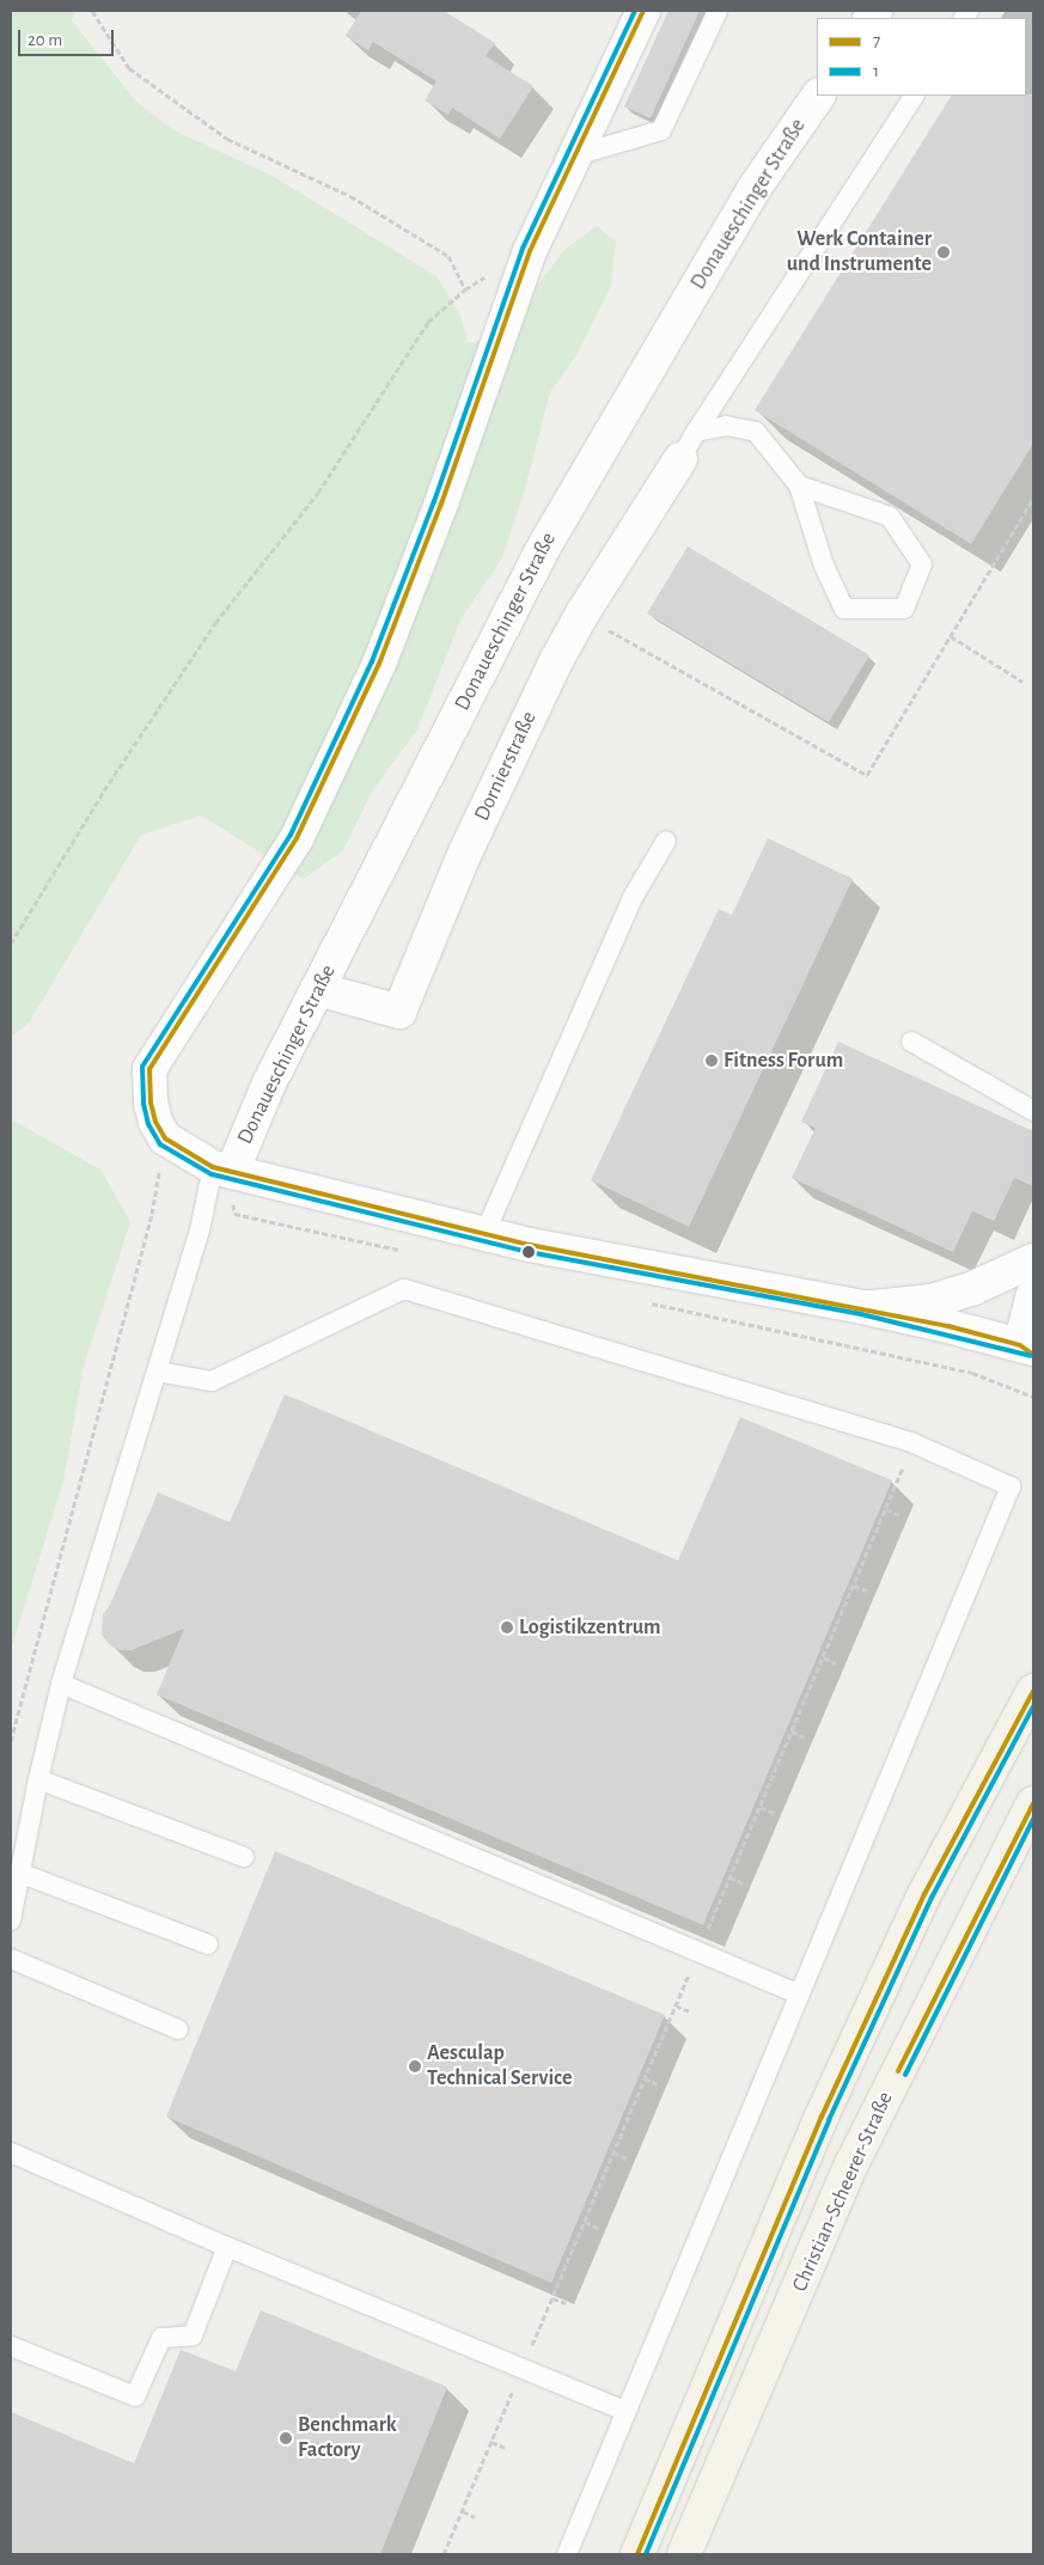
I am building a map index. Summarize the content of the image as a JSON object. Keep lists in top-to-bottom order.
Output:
{
  "streets": {
    "main road": ["Christian-Scheerer-Straße"],
    "street": ["Donaueschinger Straße", "Dornierstraße"]
  },
  "crossings": [
    ["Donaueschinger Straße", "Dornierstraße"]
  ],
  "places": [
    "Werk Container und Instrumente",
    "Fitness Forum",
    "Logistikzentrum",
    "Aesculap Technical Service",
    "Benchmark Factory"
  ],
  "lines": ["transit line 7", "transit line 1"],
  "legend": ["7", "1"],
  "scale_bar": "20 m"
}
